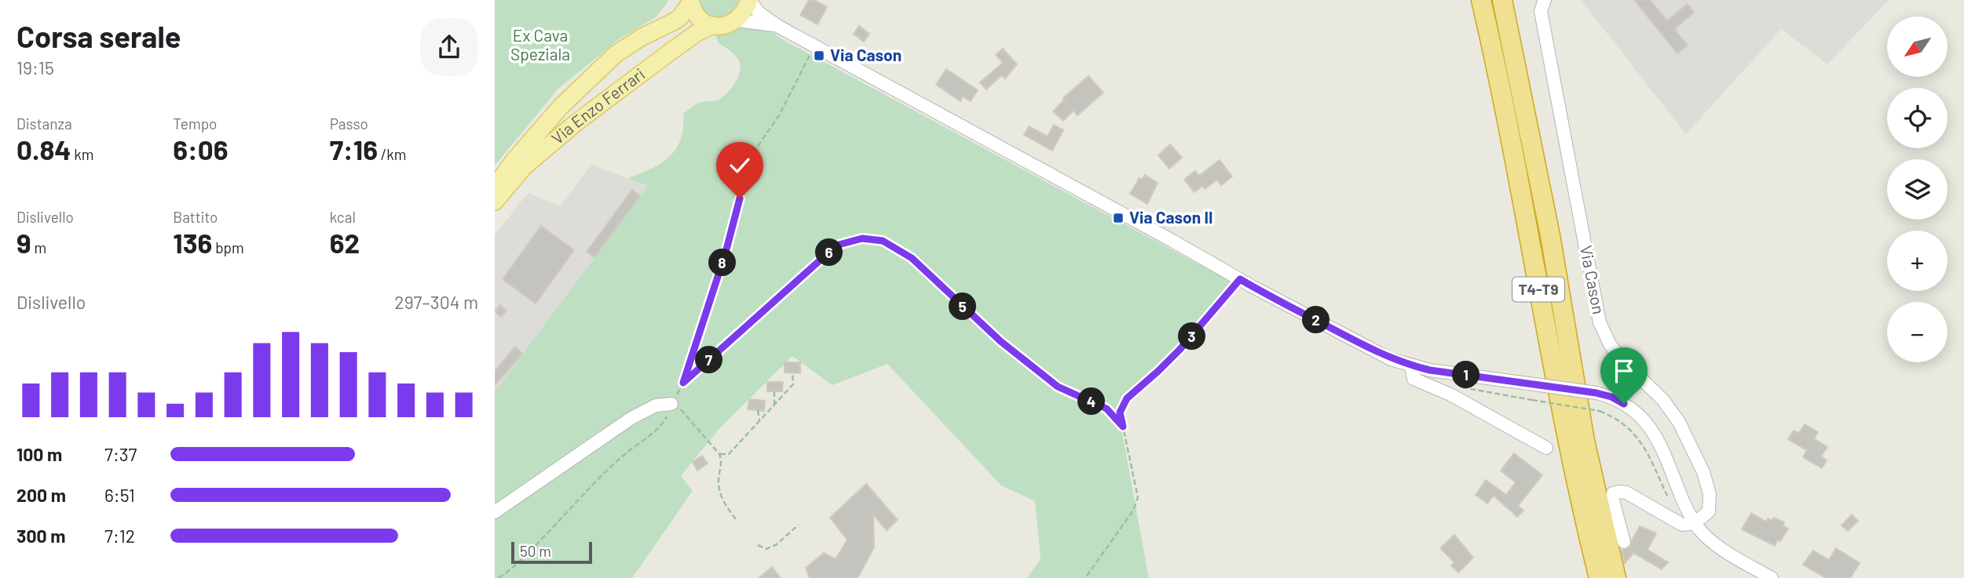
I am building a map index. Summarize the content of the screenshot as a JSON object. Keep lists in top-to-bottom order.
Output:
{
  "streets": {
    "highway": ["T4-T9"],
    "main road": ["Via Enzo Ferrari"],
    "street": ["Via Cason"]
  },
  "parks": ["Ex Cava Speziala"],
  "places": {
    "transit": ["Via Cason", "Via Cason II"]
  },
  "scale_bar": "50 m",
  "north": "bottom left",
  "page": {
    "heading": ["Corsa serale", "19:15"],
    "map_buttons": ["+", "−"],
    "stats": [
      ["Distanza", "0.84 km"],
      ["Tempo", "6:06"],
      ["Passo", "7:16 /km"],
      ["Dislivello", "9 m"],
      ["Battito", "136 bpm"],
      ["kcal", "62"]
    ],
    "pins": [
      "6",
      "8",
      "5",
      "2",
      "3",
      "7",
      "1",
      "4"
    ],
    "chart": ["Dislivello", "297–304 m"],
    "list": [
      {
        "name": "100 m",
        "note": "7:37"
      },
      {
        "name": "200 m",
        "note": "6:51"
      },
      {
        "name": "300 m",
        "note": "7:12"
      }
    ],
    "scale": "50 m"
  }
}
